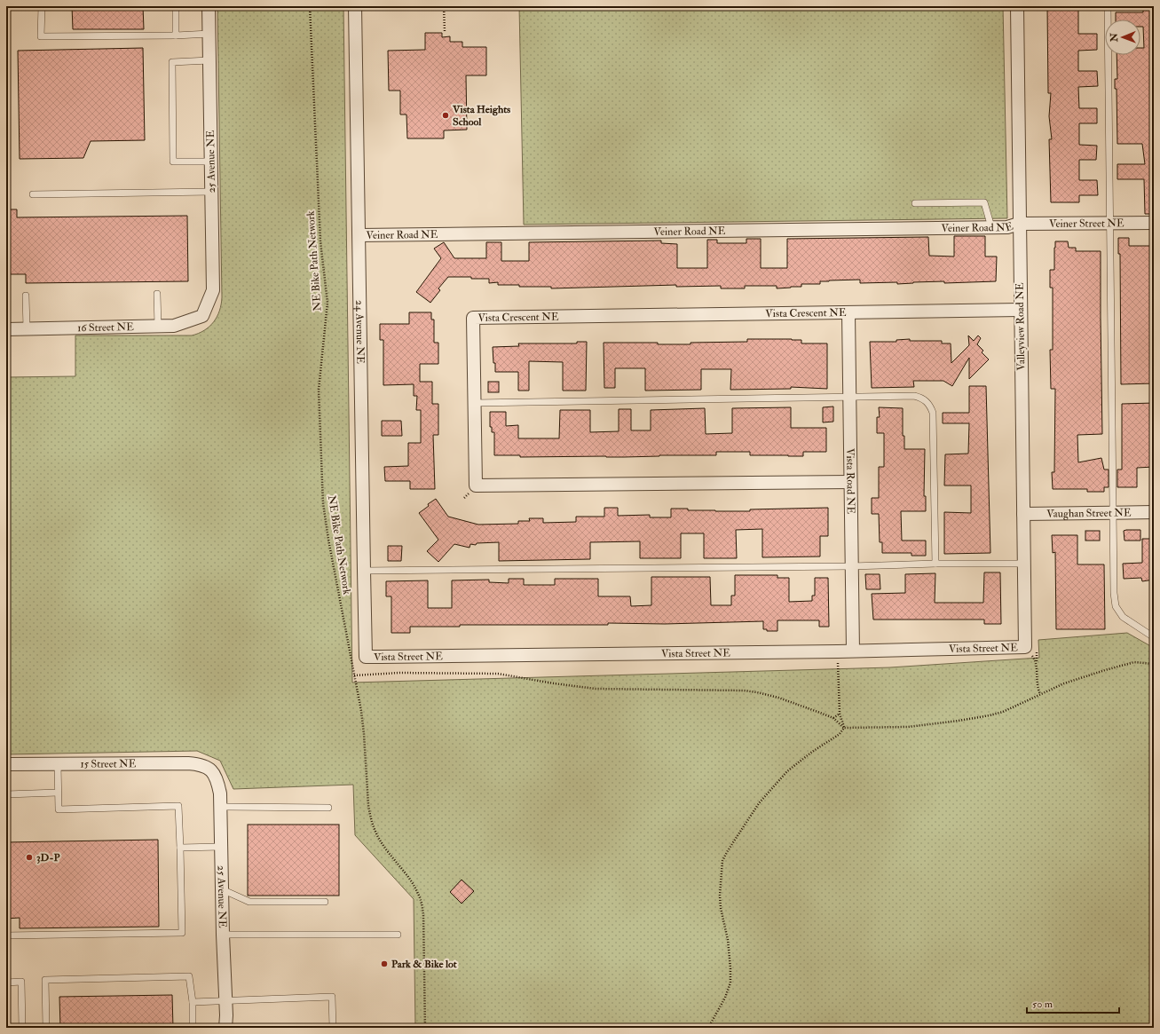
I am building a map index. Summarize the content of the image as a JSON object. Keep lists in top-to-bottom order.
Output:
{
  "streets": {
    "street": [
      "25 Avenue NE",
      "Veiner Street NE",
      "Veiner Road NE",
      "Vista Crescent NE",
      "Valleyview Road NE",
      "16 Street NE",
      "24 Avenue NE",
      "Vista Road NE",
      "Vaughan Street NE",
      "Vista Street NE",
      "15 Street NE"
    ],
    "path": ["NE Bike Path Network"]
  },
  "crossings": [
    ["25 Avenue NE", "16 Street NE"],
    ["25 Avenue NE", "15 Street NE"],
    ["Veiner Street NE", "Veiner Road NE"],
    ["Veiner Street NE", "Valleyview Road NE"],
    ["Veiner Road NE", "Valleyview Road NE"],
    ["Veiner Road NE", "24 Avenue NE"],
    ["Vista Crescent NE", "Valleyview Road NE"],
    ["Vista Crescent NE", "Vista Road NE"],
    ["Valleyview Road NE", "Vaughan Street NE"],
    ["Valleyview Road NE", "Vista Street NE"],
    ["24 Avenue NE", "Vista Street NE"],
    ["Vista Road NE", "Vista Street NE"]
  ],
  "places": ["Vista Heights School", "3D-P", "Park & Bike lot"],
  "scale_bar": "50 m",
  "north": "left"
}
